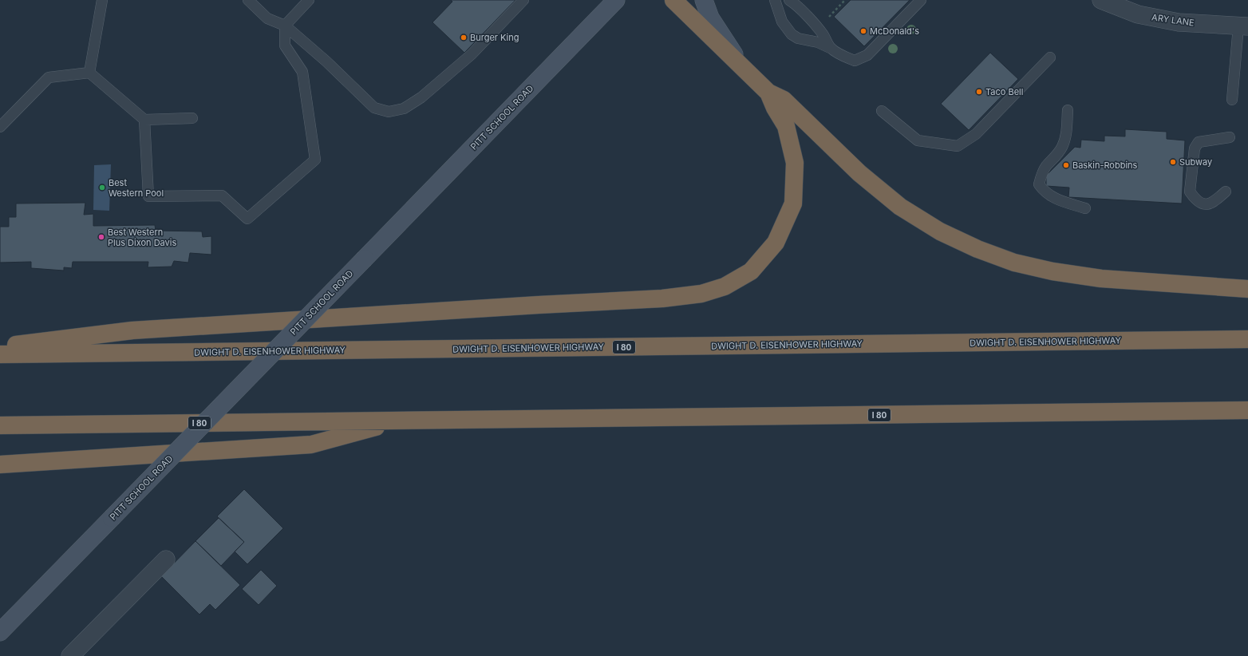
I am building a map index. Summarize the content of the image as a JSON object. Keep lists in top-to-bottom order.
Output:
{
  "streets": {
    "highway": ["DWIGHT D. EISENHOWER HIGHWAY", "I 80"],
    "main road": ["PITT SCHOOL ROAD"],
    "street": ["ARY LANE"]
  },
  "places": [
    "McDonald's",
    "Burger King",
    "Taco Bell",
    "Subway",
    "Baskin-Robbins",
    "Best Western Pool",
    "Best Western Plus Dixon Davis"
  ]
}
